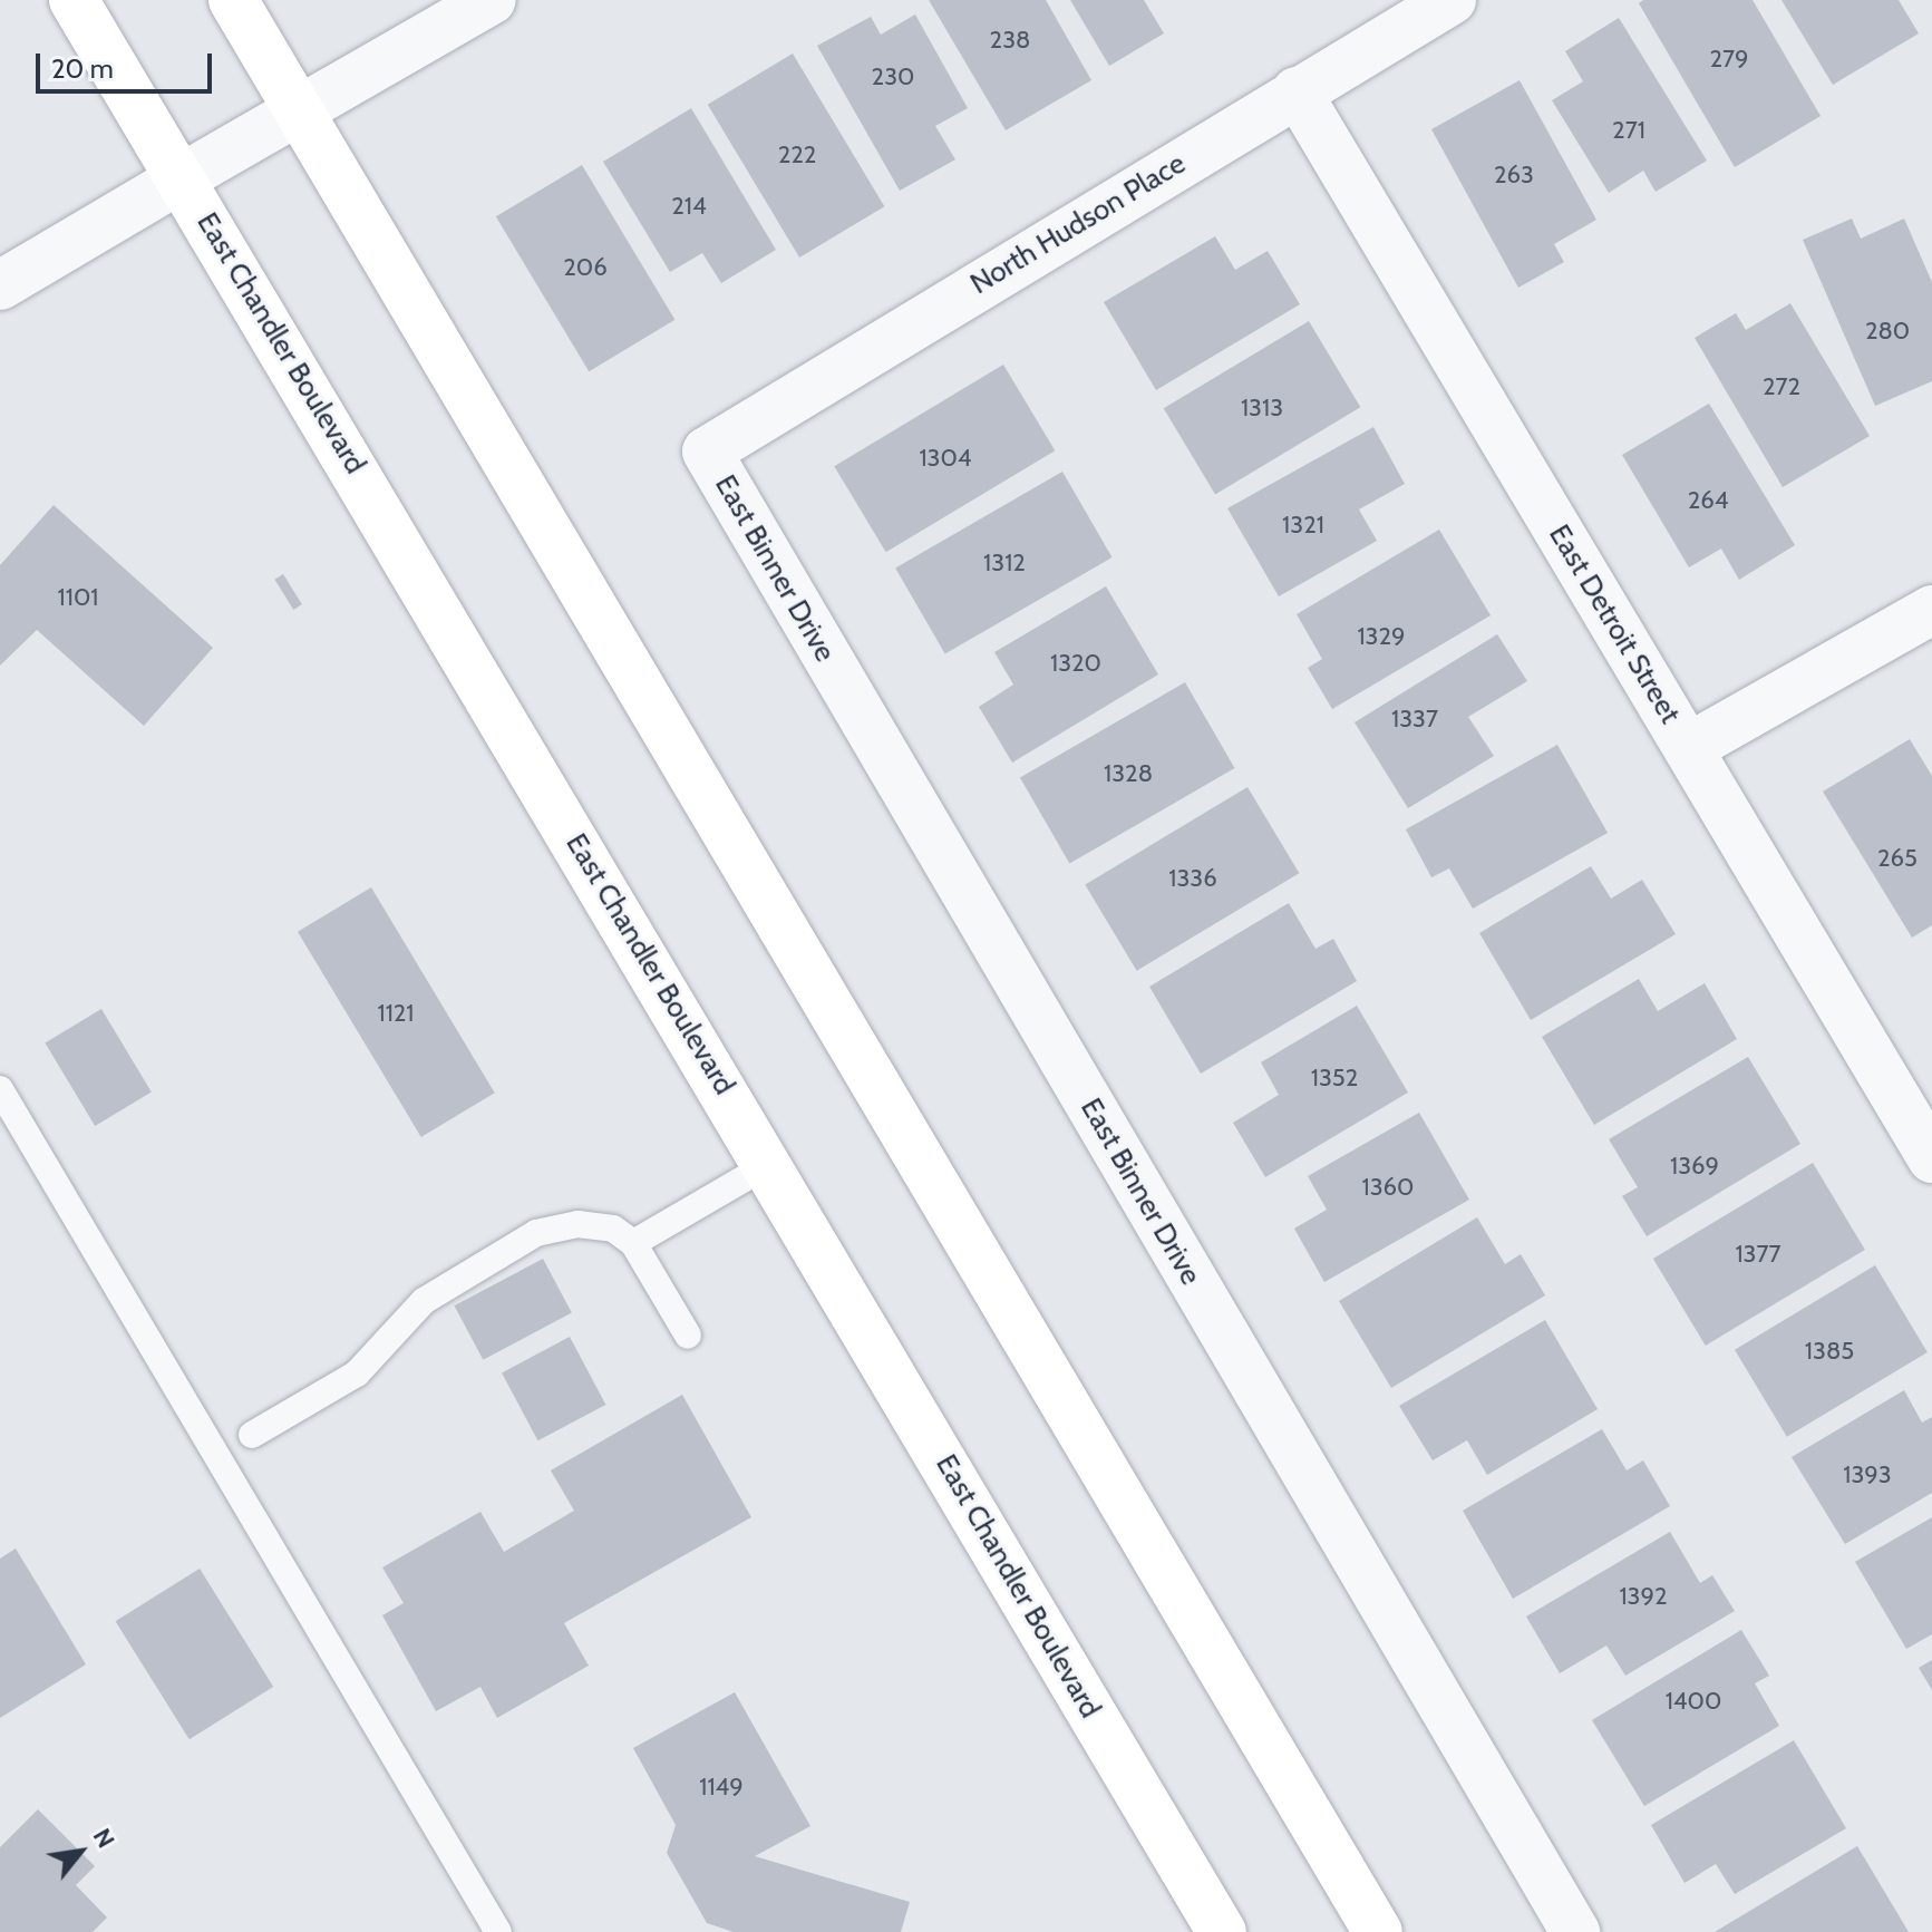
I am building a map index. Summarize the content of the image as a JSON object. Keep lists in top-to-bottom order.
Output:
{
  "streets": {
    "main road": ["East Chandler Boulevard"],
    "street": ["North Hudson Place", "East Binner Drive", "East Detroit Street"]
  },
  "crossings": [
    ["North Hudson Place", "East Binner Drive"],
    ["North Hudson Place", "East Detroit Street"]
  ],
  "house_numbers": [
    "238",
    "279",
    "230",
    "271",
    "222",
    "263",
    "214",
    "206",
    "280",
    "272",
    "1313",
    "1304",
    "264",
    "1321",
    "1312",
    "1101",
    "1329",
    "1320",
    "1337",
    "1328",
    "265",
    "1336",
    "1121",
    "1352",
    "1369",
    "1360",
    "1377",
    "1385",
    "1393",
    "1392",
    "1400",
    "1149"
  ],
  "scale_bar": "20 m",
  "north": "top right"
}
